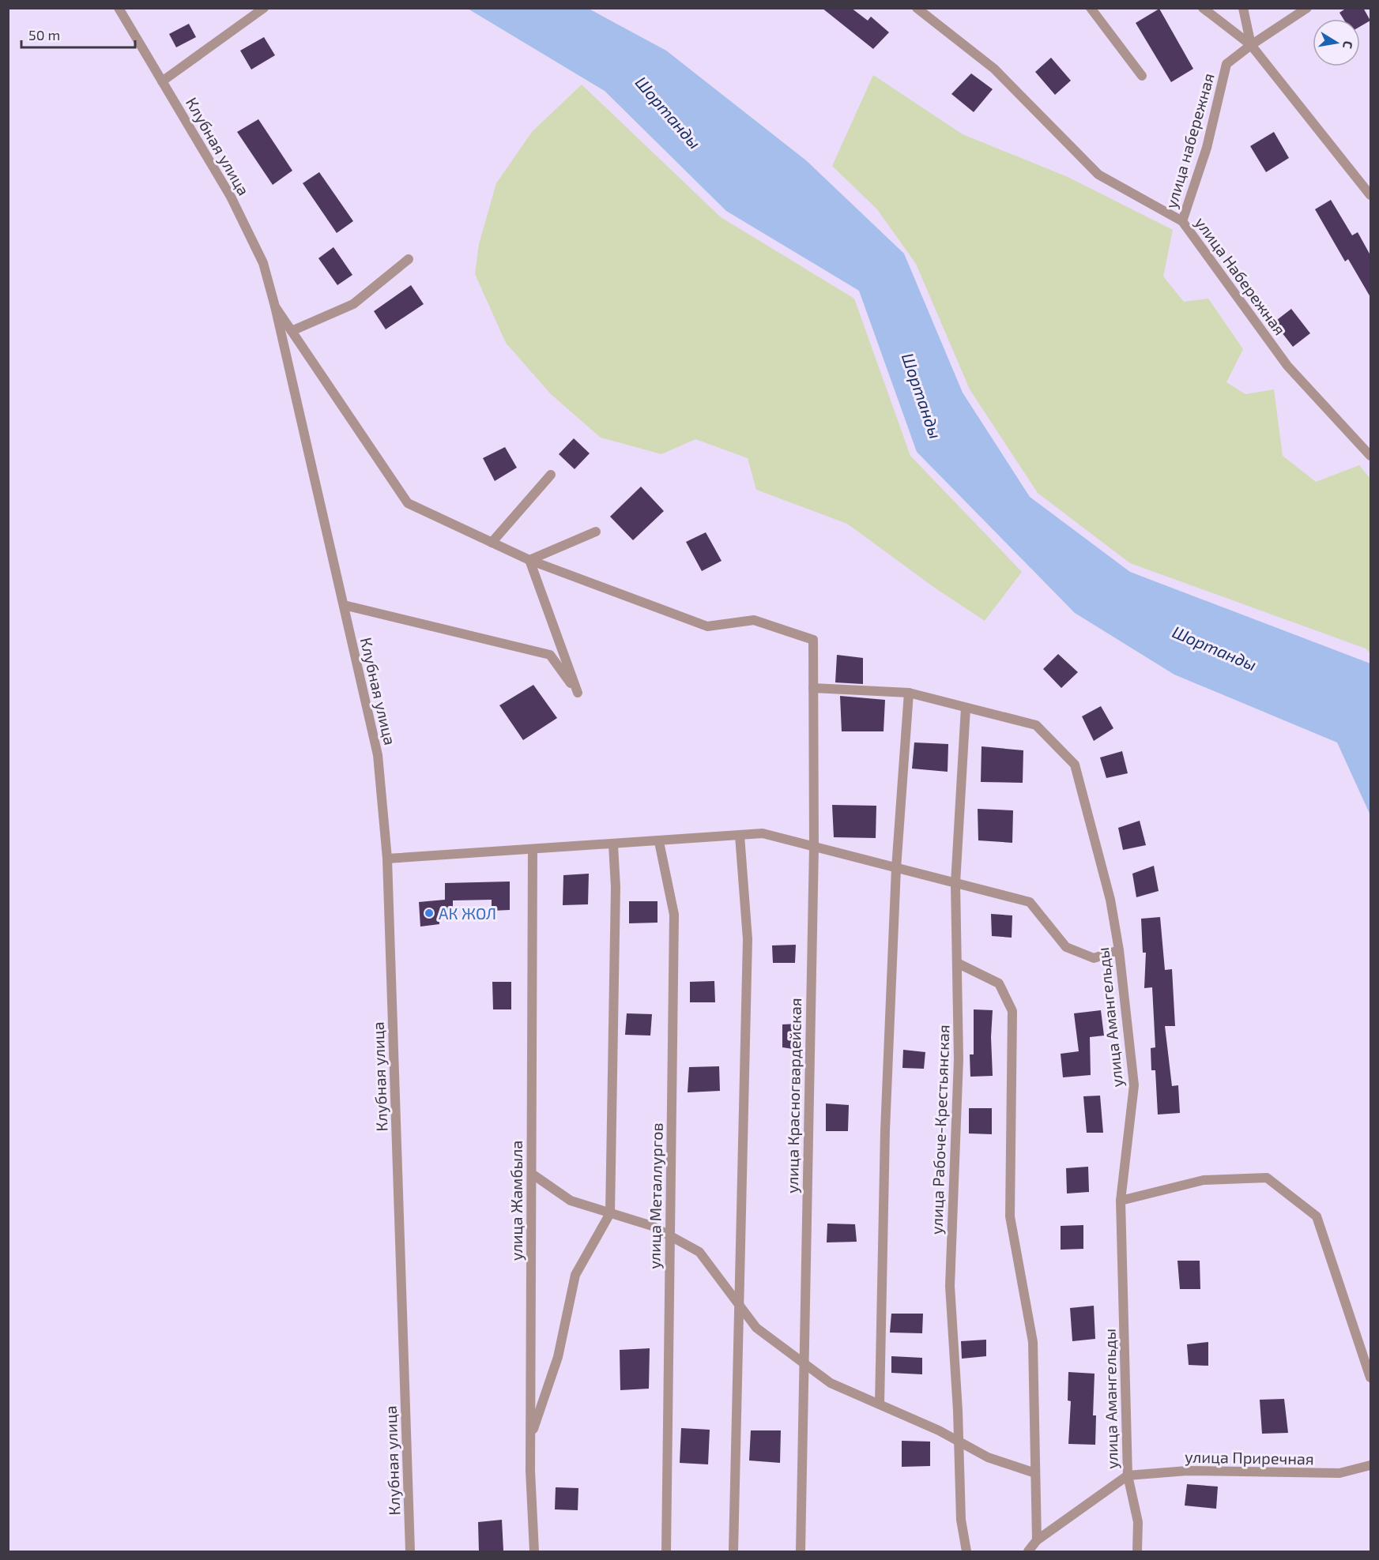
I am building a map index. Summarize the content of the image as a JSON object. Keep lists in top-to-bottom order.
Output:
{
  "streets": {
    "street": [
      "улица набережная",
      "Клубная улица",
      "улица Набережная",
      "улица Амангельды",
      "улица Красногвардейская",
      "улица Рабоче-Крестьянская",
      "улица Металлургов",
      "улица Жамбыла",
      "улица Приречная"
    ]
  },
  "crossings": [
    ["улица набережная", "улица Набережная"],
    ["Клубная улица", "улица Красногвардейская"],
    ["улица Амангельды", "улица Красногвардейская"],
    ["улица Амангельды", "улица Рабоче-Крестьянская"],
    ["улица Амангельды", "улица Приречная"]
  ],
  "water": ["Шортанды"],
  "places": ["АК ЖОЛ"],
  "scale_bar": "50 m",
  "north": "right"
}
